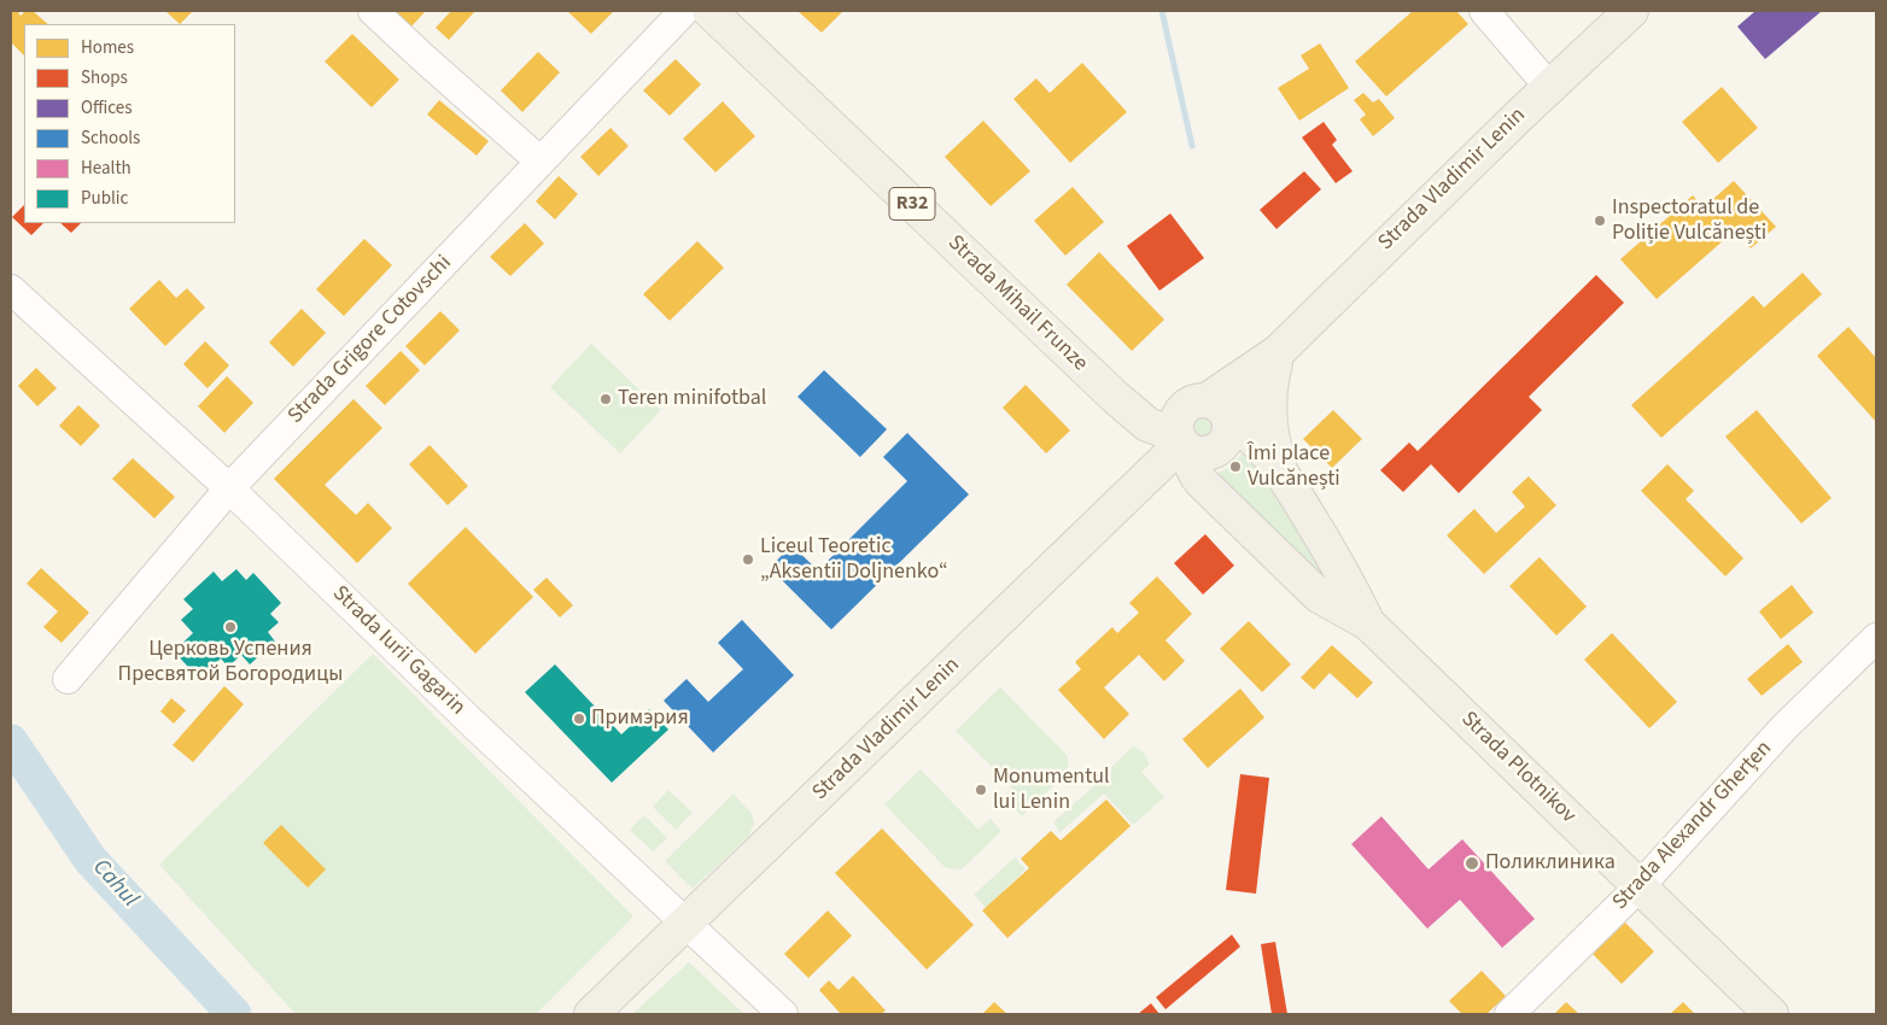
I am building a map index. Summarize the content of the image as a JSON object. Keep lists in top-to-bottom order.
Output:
{
  "streets": {
    "main road": [
      "Strada Vladimir Lenin",
      "R32",
      "Strada Mihail Frunze",
      "Strada Plotnikov"
    ],
    "street": ["Strada Grigore Cotovschi", "Strada Iurii Gagarin", "Strada Alexandr Gherțen"]
  },
  "crossings": [
    ["Strada Vladimir Lenin", "Strada Mihail Frunze"],
    ["Strada Vladimir Lenin", "Strada Iurii Gagarin"],
    ["Strada Vladimir Lenin", "Strada Plotnikov"],
    ["Strada Mihail Frunze", "Strada Plotnikov"],
    ["Strada Grigore Cotovschi", "Strada Iurii Gagarin"],
    ["Strada Plotnikov", "Strada Alexandr Gherțen"]
  ],
  "water": ["Cahul"],
  "places": [
    "Inspectoratul de Poliție Vulcănești",
    "Teren minifotbal",
    "Îmi place Vulcănești",
    "Liceul Teoretic „Aksentii Doljnenko“",
    "Церковь Успения Пресвятой Богородицы",
    "Примэрия",
    "Monumentul lui Lenin",
    "Поликлиника"
  ],
  "legend": [
    "Homes",
    "Shops",
    "Offices",
    "Schools",
    "Health",
    "Public"
  ]
}
